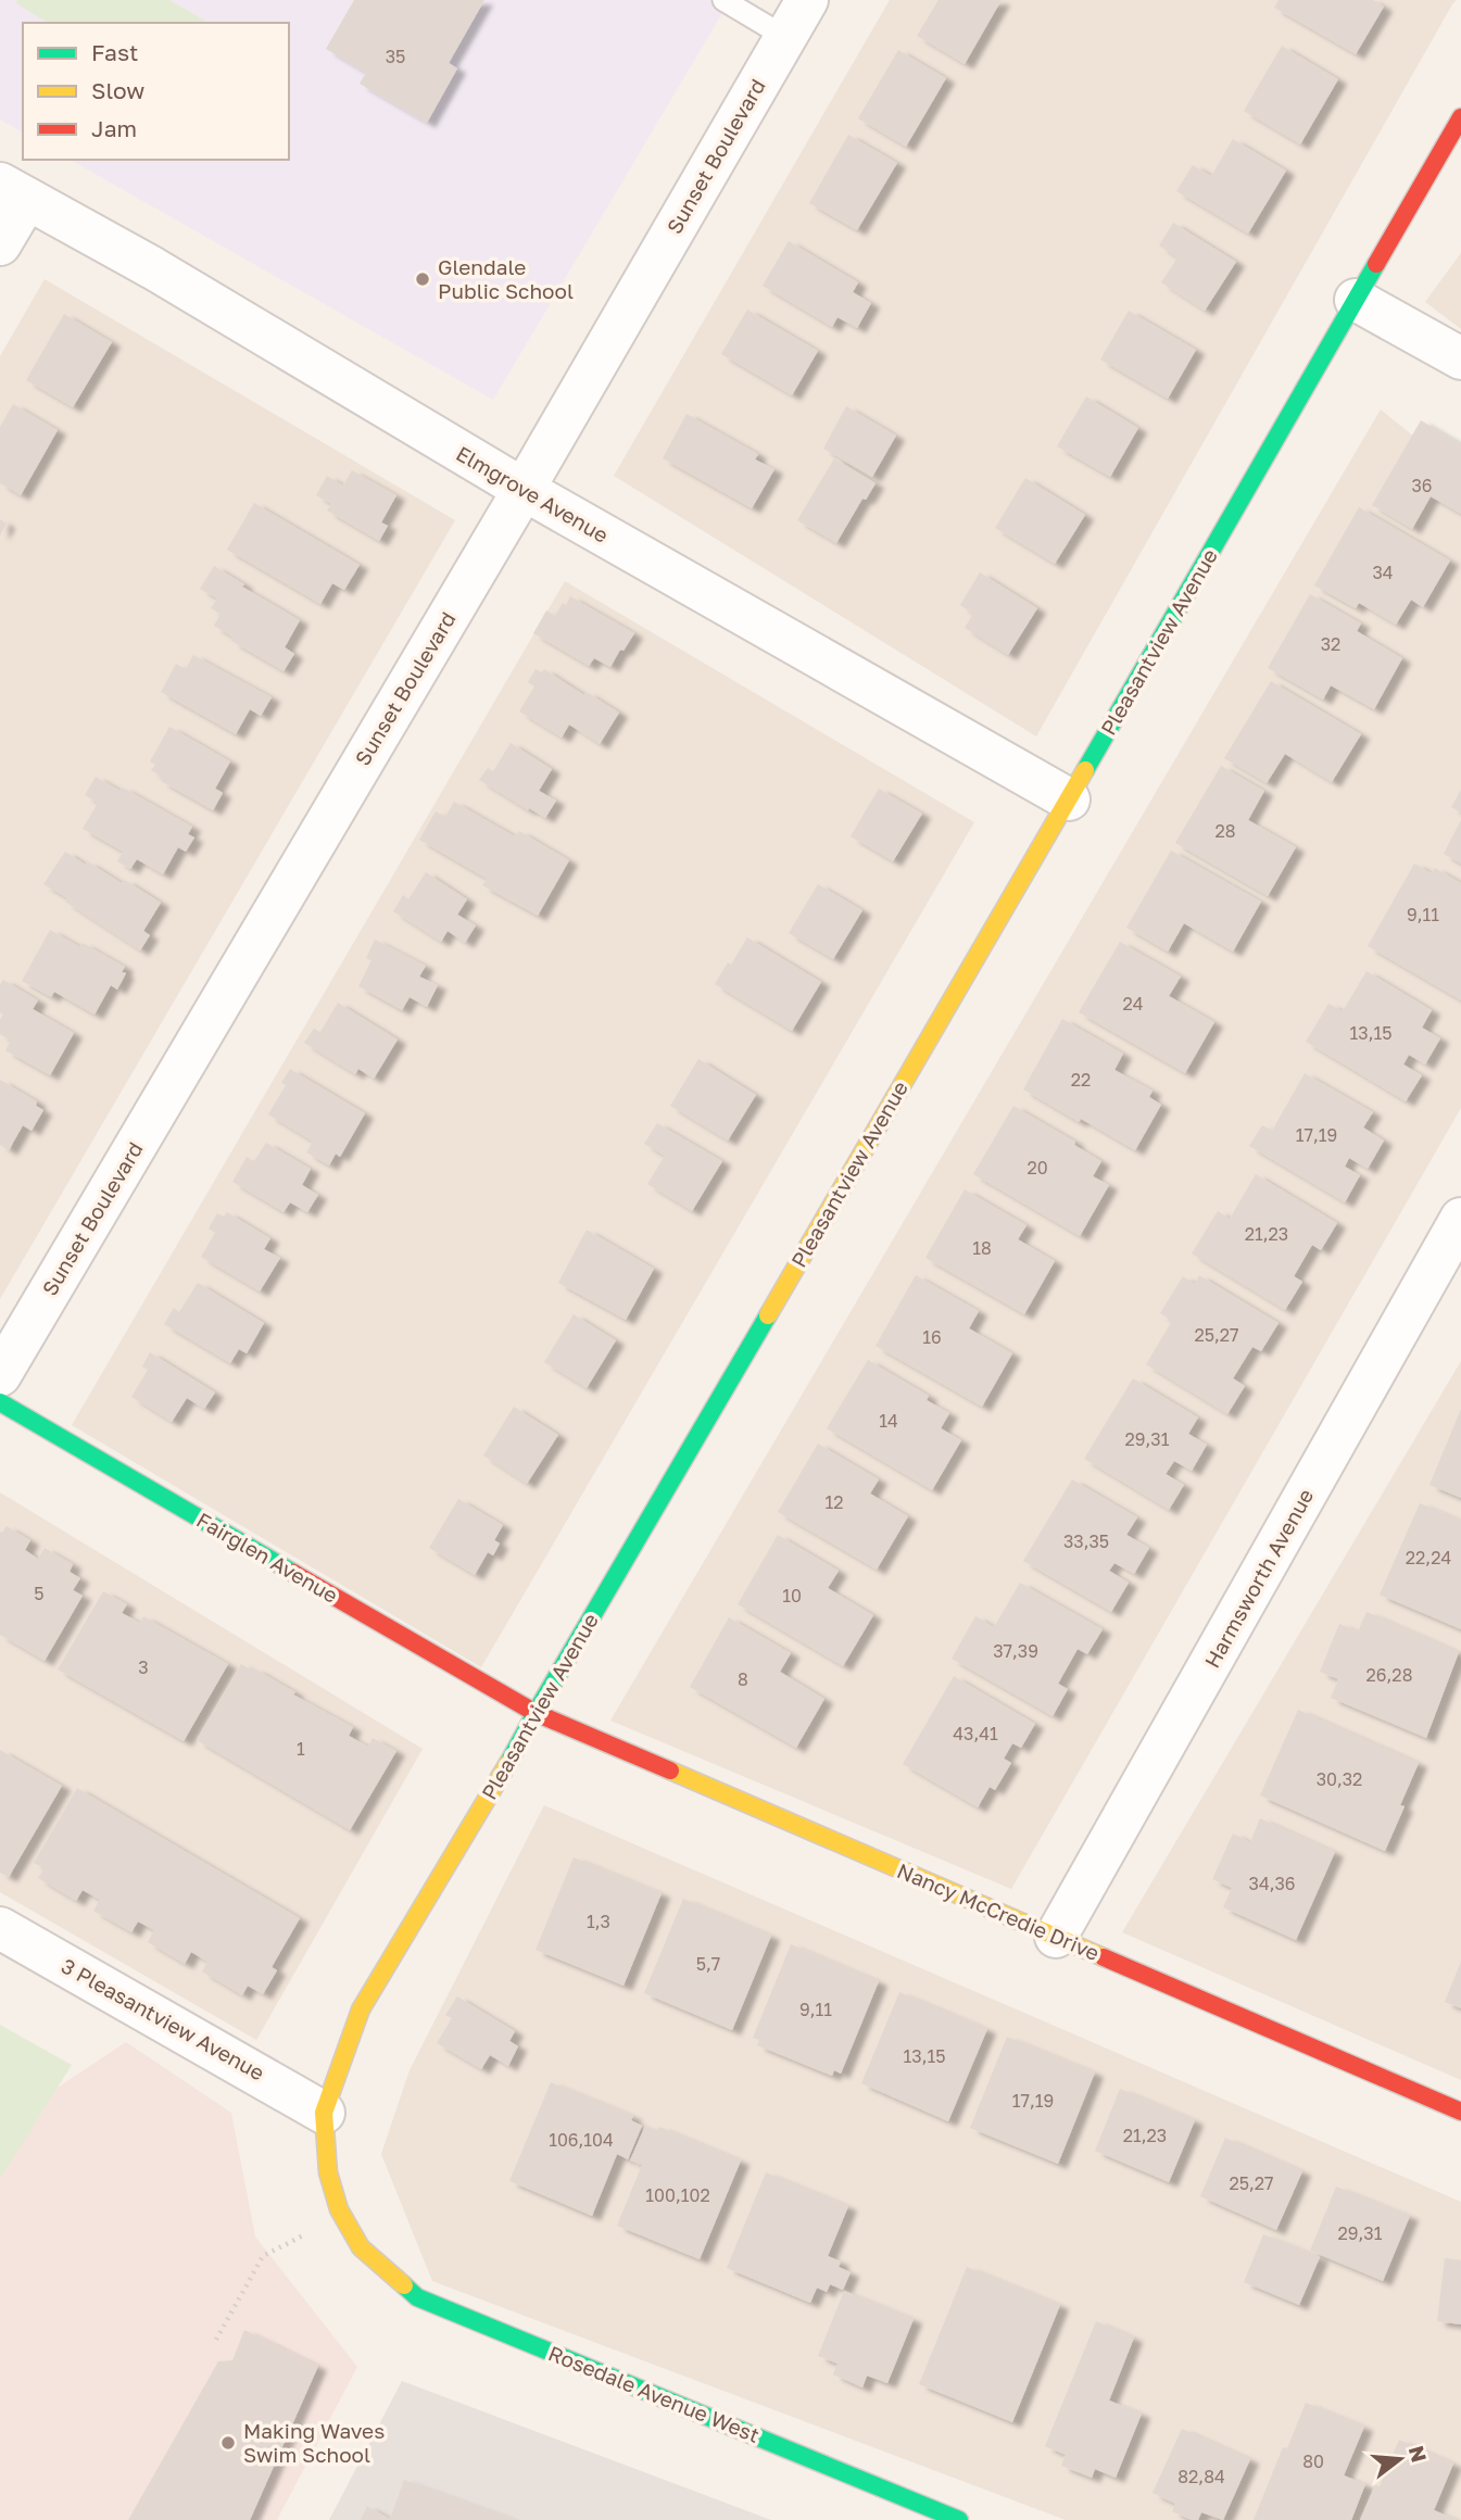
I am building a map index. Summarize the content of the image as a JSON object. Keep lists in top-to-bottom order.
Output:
{
  "streets": {
    "street": [
      "Sunset Boulevard",
      "Elmgrove Avenue",
      "Pleasantview Avenue",
      "Fairglen Avenue",
      "Harmsworth Avenue",
      "Nancy McCredie Drive",
      "3 Pleasantview Avenue",
      "Rosedale Avenue West"
    ]
  },
  "crossings": [
    ["Sunset Boulevard", "Elmgrove Avenue"],
    ["Elmgrove Avenue", "Pleasantview Avenue"],
    ["Pleasantview Avenue", "Fairglen Avenue"],
    ["Pleasantview Avenue", "Nancy McCredie Drive"],
    ["Pleasantview Avenue", "3 Pleasantview Avenue"],
    ["Pleasantview Avenue", "Rosedale Avenue West"],
    ["Fairglen Avenue", "Nancy McCredie Drive"],
    ["Harmsworth Avenue", "Nancy McCredie Drive"]
  ],
  "places": ["Glendale Public School", "Making Waves Swim School"],
  "house_numbers": [
    "35",
    "36",
    "34",
    "32",
    "28",
    "9,11",
    "24",
    "13,15",
    "22",
    "17,19",
    "20",
    "21,23",
    "18",
    "25,27",
    "16",
    "14",
    "29,31",
    "12",
    "33,35",
    "22,24",
    "5",
    "10",
    "37,39",
    "3",
    "26,28",
    "8",
    "43,41",
    "1",
    "30,32",
    "34,36",
    "1,3",
    "5,7",
    "9,11",
    "13,15",
    "17,19",
    "21,23",
    "106,104",
    "25,27",
    "100,102",
    "29,31",
    "80",
    "82,84"
  ],
  "legend": ["Fast", "Slow", "Jam"],
  "north": "right"
}
